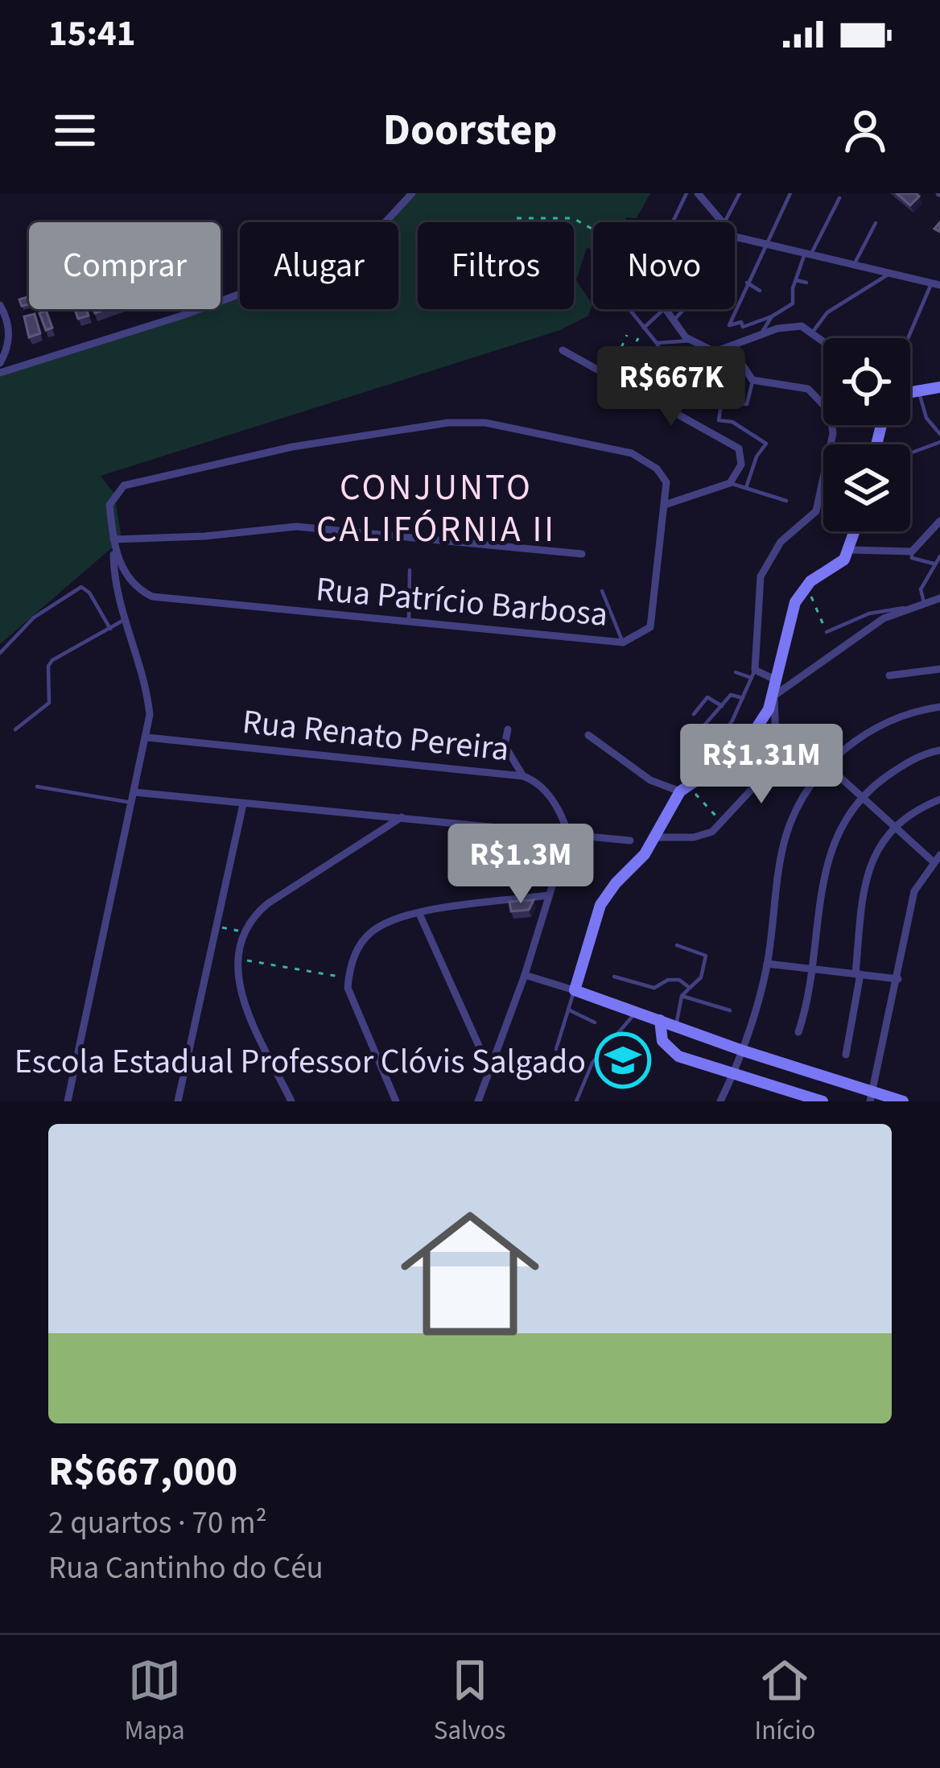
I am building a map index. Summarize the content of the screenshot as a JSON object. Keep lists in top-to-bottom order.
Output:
{
  "streets": {
    "street": ["Rua Patrício Barbosa", "Rua Renato Pereira"]
  },
  "districts": ["CONJUNTO CALIFÓRNIA II"],
  "places": {
    "school or university": ["Escola Estadual Professor Clóvis Salgado"]
  },
  "page": {
    "status": "15:41",
    "header": "Doorstep",
    "chip": [
      "Comprar",
      "Alugar",
      "Filtros",
      "Novo"
    ],
    "price": ["R$667K", "R$1.31M", "R$1.3M"],
    "list": [
      {
        "name": "R$667,000",
        "note": "2 quartos · 70 m² · Rua Cantinho do Céu"
      }
    ],
    "tabs": ["Mapa", "Salvos", "Início"]
  }
}
